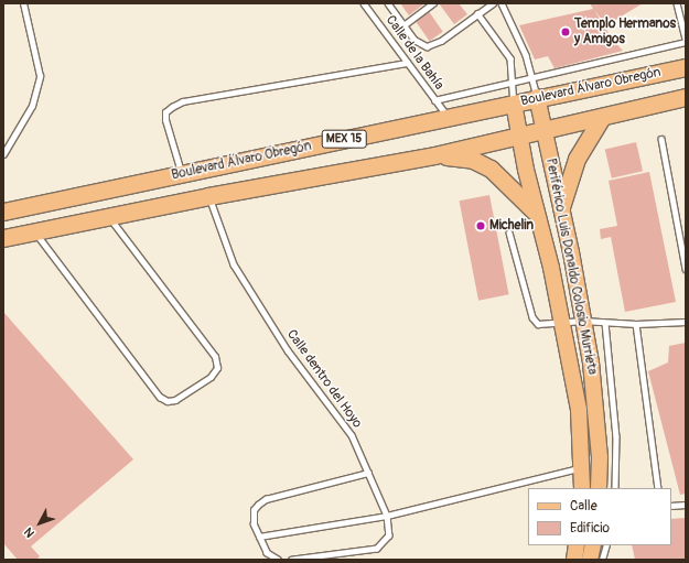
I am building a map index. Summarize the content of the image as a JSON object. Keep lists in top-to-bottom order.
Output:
{
  "streets": {
    "highway": ["Boulevard Álvaro Obregón", "MEX 15"],
    "main road": ["Periférico Luis Donaldo Colosio Murrieta"],
    "lane": ["Calle de la Bahía", "Calle dentro del Hoyo"]
  },
  "crossings": [
    ["Calle de la Bahía", "Boulevard Álvaro Obregón"],
    ["Boulevard Álvaro Obregón", "Periférico Luis Donaldo Colosio Murrieta"],
    ["Boulevard Álvaro Obregón", "Calle dentro del Hoyo"]
  ],
  "places": ["Templo Hermanos y Amigos", "Michelin"],
  "legend": ["Calle", "Edificio"],
  "north": "bottom left"
}
